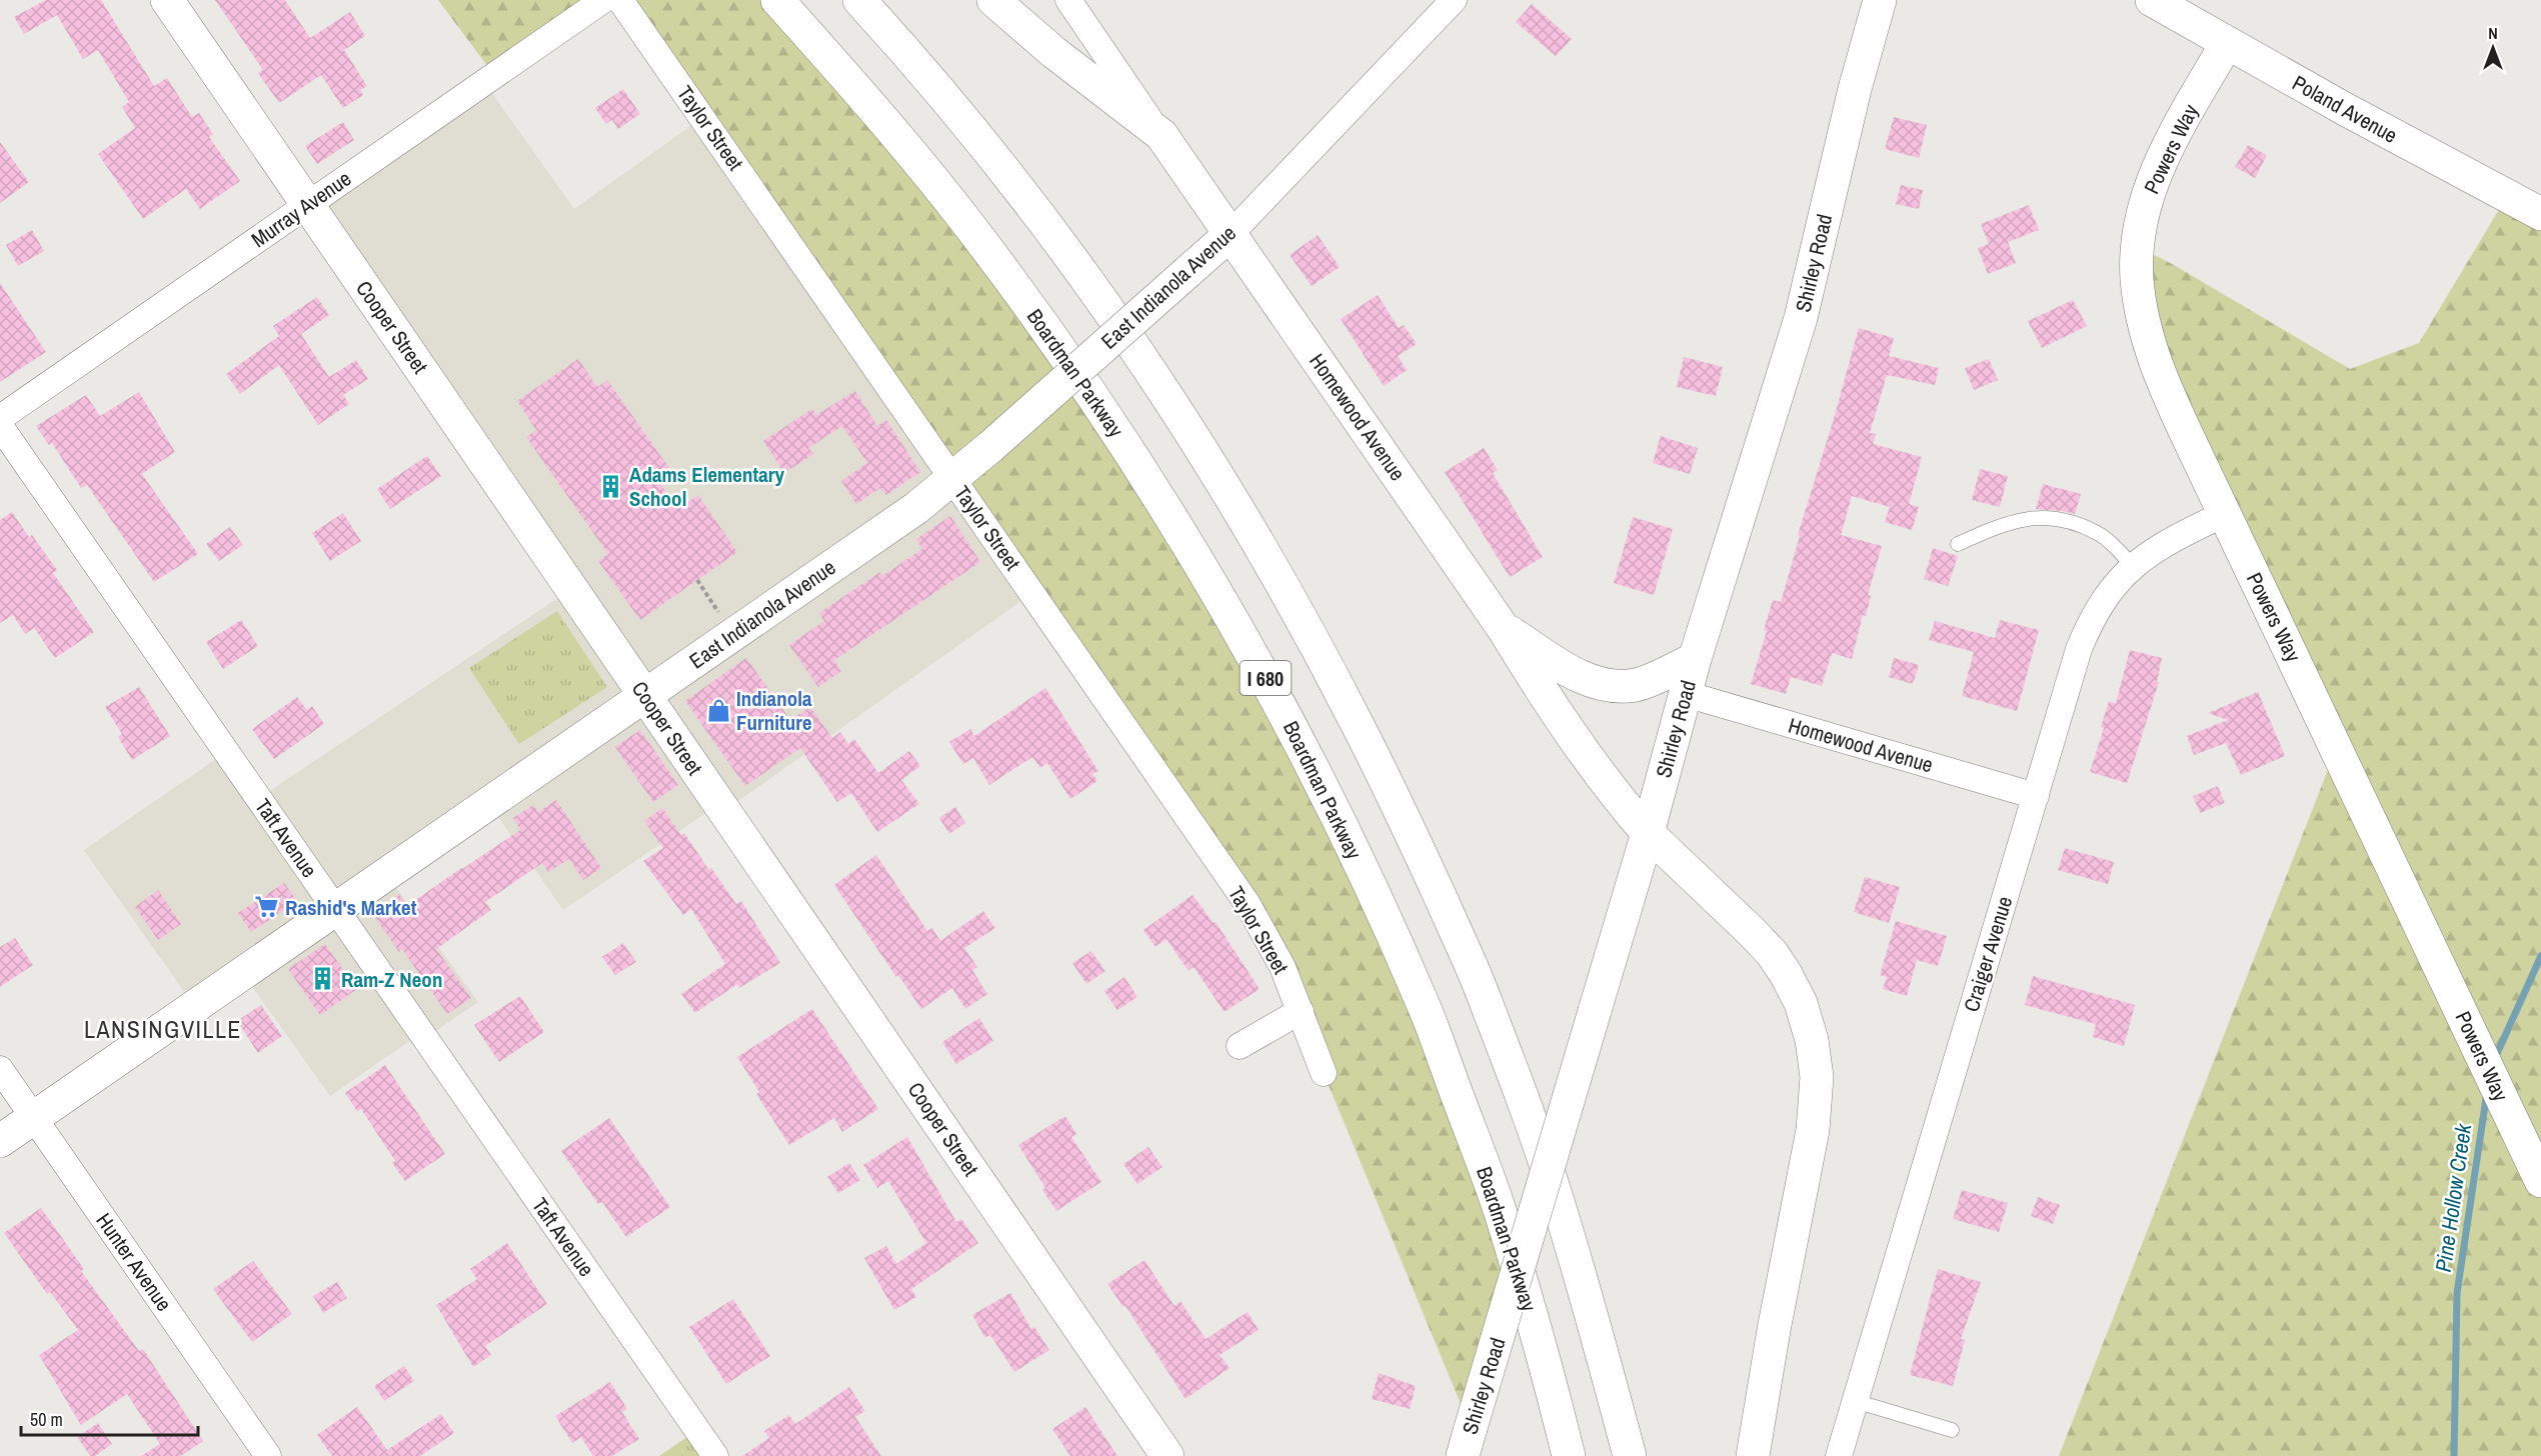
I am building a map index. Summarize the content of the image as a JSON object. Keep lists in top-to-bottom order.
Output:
{
  "streets": {
    "main road": [
      "Poland Avenue",
      "Powers Way",
      "Shirley Road",
      "East Indianola Avenue",
      "Cooper Street",
      "Boardman Parkway",
      "Homewood Avenue",
      "I 680"
    ],
    "street": [
      "Taylor Street",
      "Murray Avenue",
      "Taft Avenue",
      "Craiger Avenue",
      "Hunter Avenue"
    ]
  },
  "crossings": [
    ["Poland Avenue", "Powers Way"],
    ["Taylor Street", "East Indianola Avenue"],
    ["Powers Way", "Craiger Avenue"],
    ["Murray Avenue", "Cooper Street"],
    ["Shirley Road", "Homewood Avenue"],
    ["East Indianola Avenue", "Cooper Street"],
    ["East Indianola Avenue", "Homewood Avenue"],
    ["East Indianola Avenue", "Taft Avenue"],
    ["East Indianola Avenue", "Hunter Avenue"],
    ["Homewood Avenue", "Craiger Avenue"]
  ],
  "districts": ["LANSINGVILLE"],
  "water": ["Pine Hollow Creek"],
  "places": {
    "building": ["Adams Elementary School", "Ram-Z Neon"],
    "shop": ["Indianola Furniture"],
    "supermarket": ["Rashid's Market"]
  },
  "scale_bar": "50 m",
  "north": "top"
}
